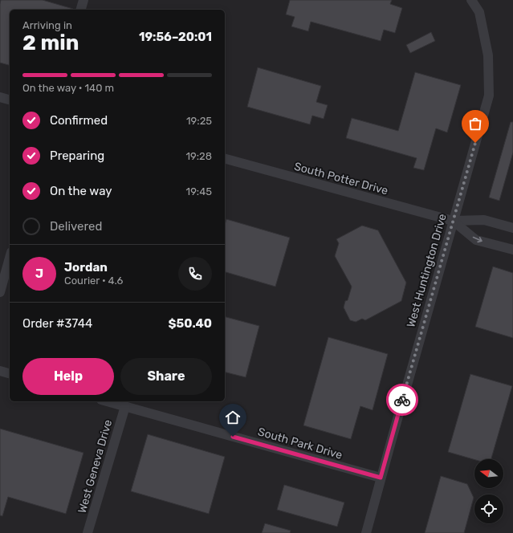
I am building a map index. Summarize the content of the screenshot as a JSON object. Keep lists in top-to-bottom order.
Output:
{
  "streets": {
    "street": [
      "South Potter Drive",
      "West Huntington Drive",
      "South Park Drive",
      "West Geneva Drive"
    ]
  },
  "crossings": [
    ["South Potter Drive", "West Huntington Drive"],
    ["West Huntington Drive", "South Park Drive"],
    ["South Park Drive", "West Geneva Drive"]
  ],
  "north": "left",
  "page": {
    "heading": ["2 min", "Arriving in", "19:56–20:01"],
    "panel": [
      "Jordan",
      "Courier · 4.6",
      "Order #3744",
      "$50.40"
    ],
    "bar": "On the way · 140 m",
    "list": [
      ["Confirmed", "19:25"],
      ["Preparing", "19:28"],
      ["On the way", "19:45"],
      "Delivered"
    ],
    "round": "J",
    "buttons": ["Help", "Share"]
  }
}
